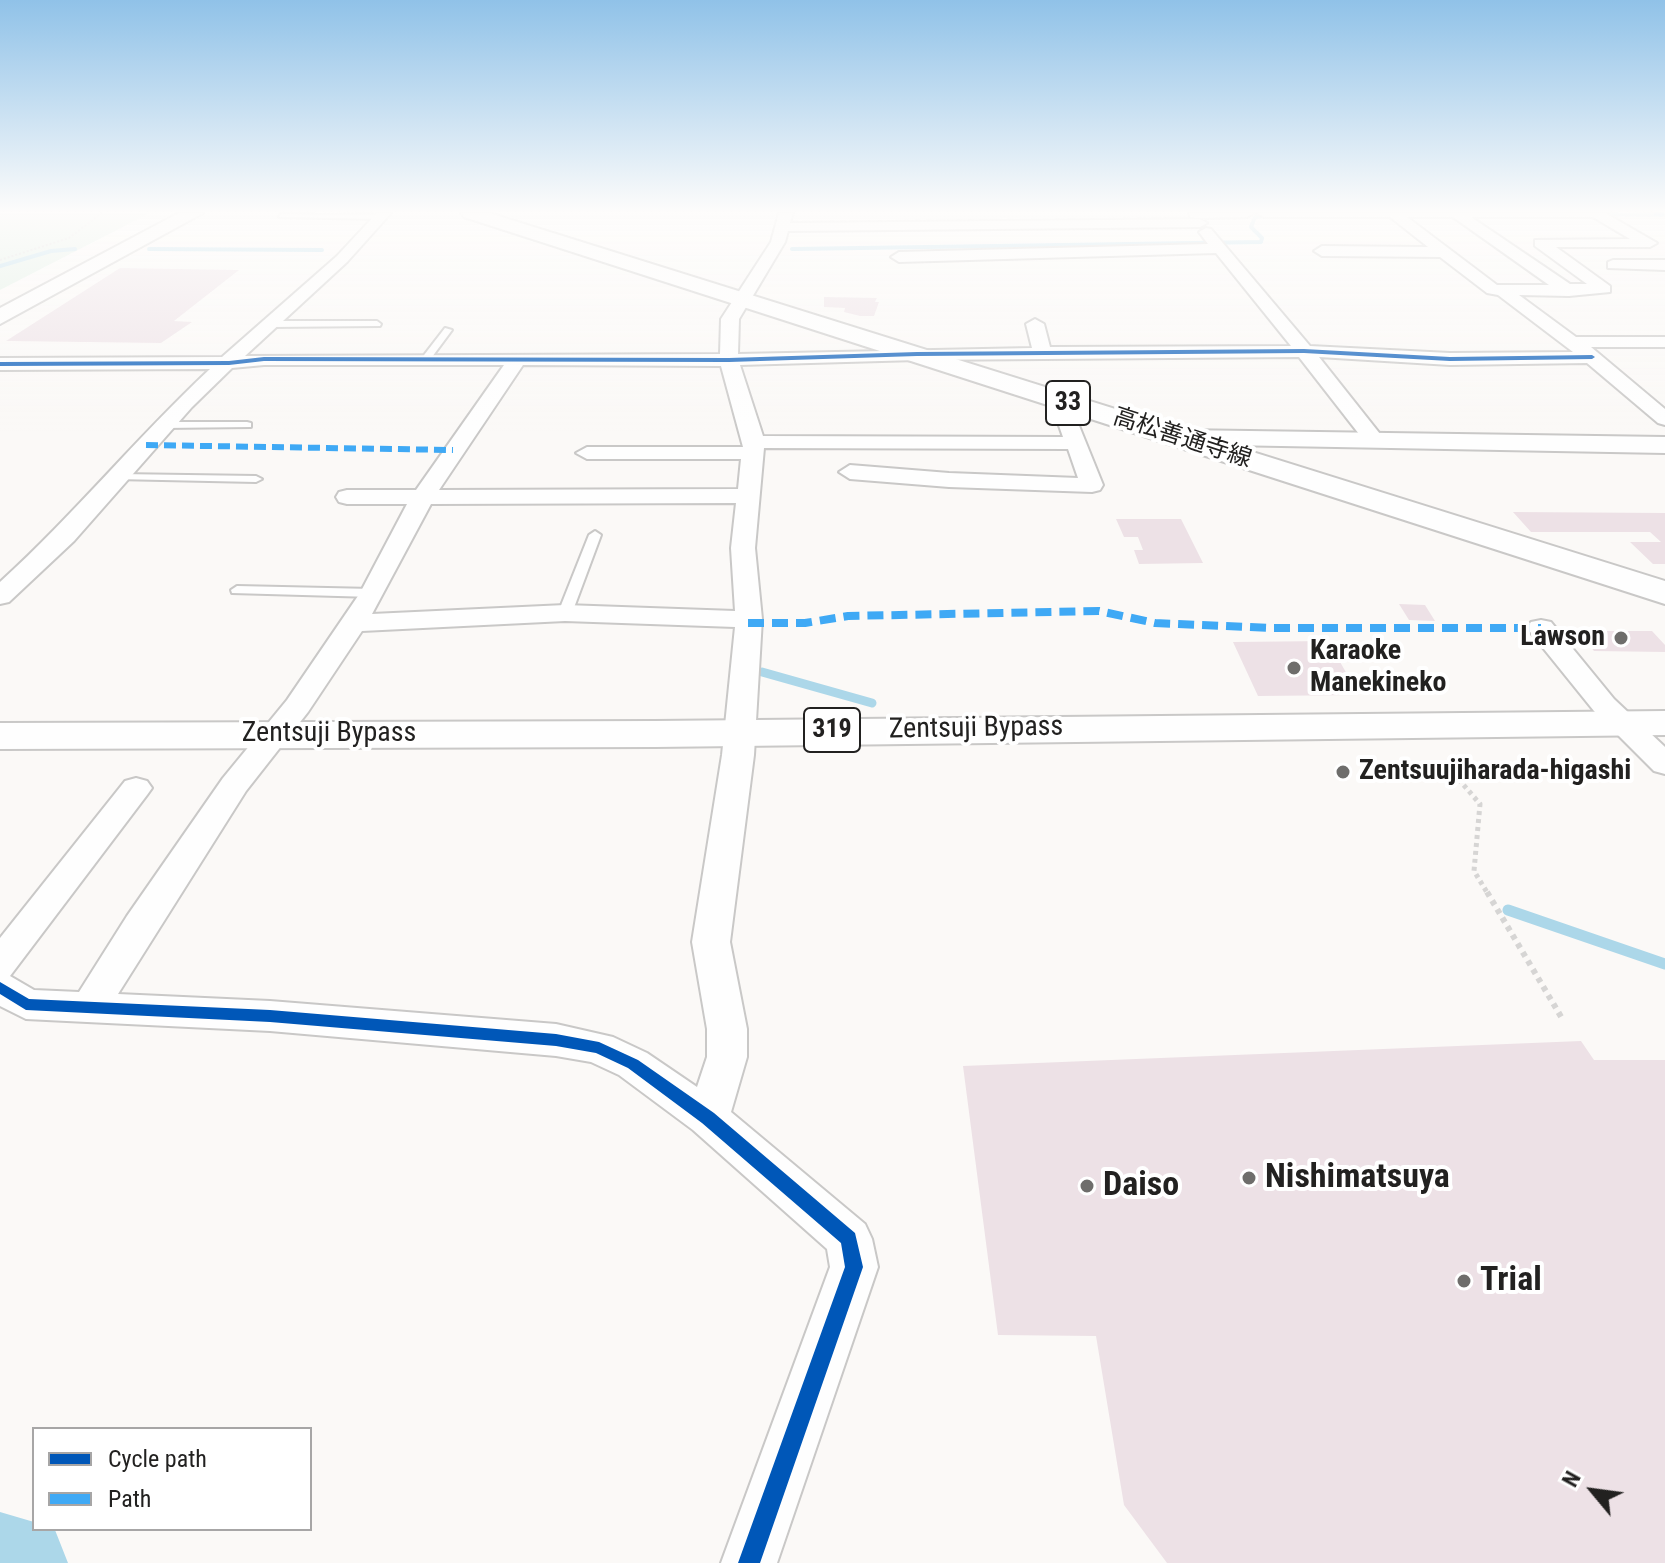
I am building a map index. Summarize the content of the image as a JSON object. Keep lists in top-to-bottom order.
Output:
{
  "streets": {
    "main road": [
      "33",
      "高松善通寺線",
      "Zentsuji Bypass",
      "319"
    ]
  },
  "places": [
    "Lawson",
    "Karaoke Manekineko",
    "Zentsuujiharada-higashi",
    "Nishimatsuya",
    "Daiso",
    "Trial"
  ],
  "legend": ["Cycle path", "Path"],
  "north": "top left"
}
